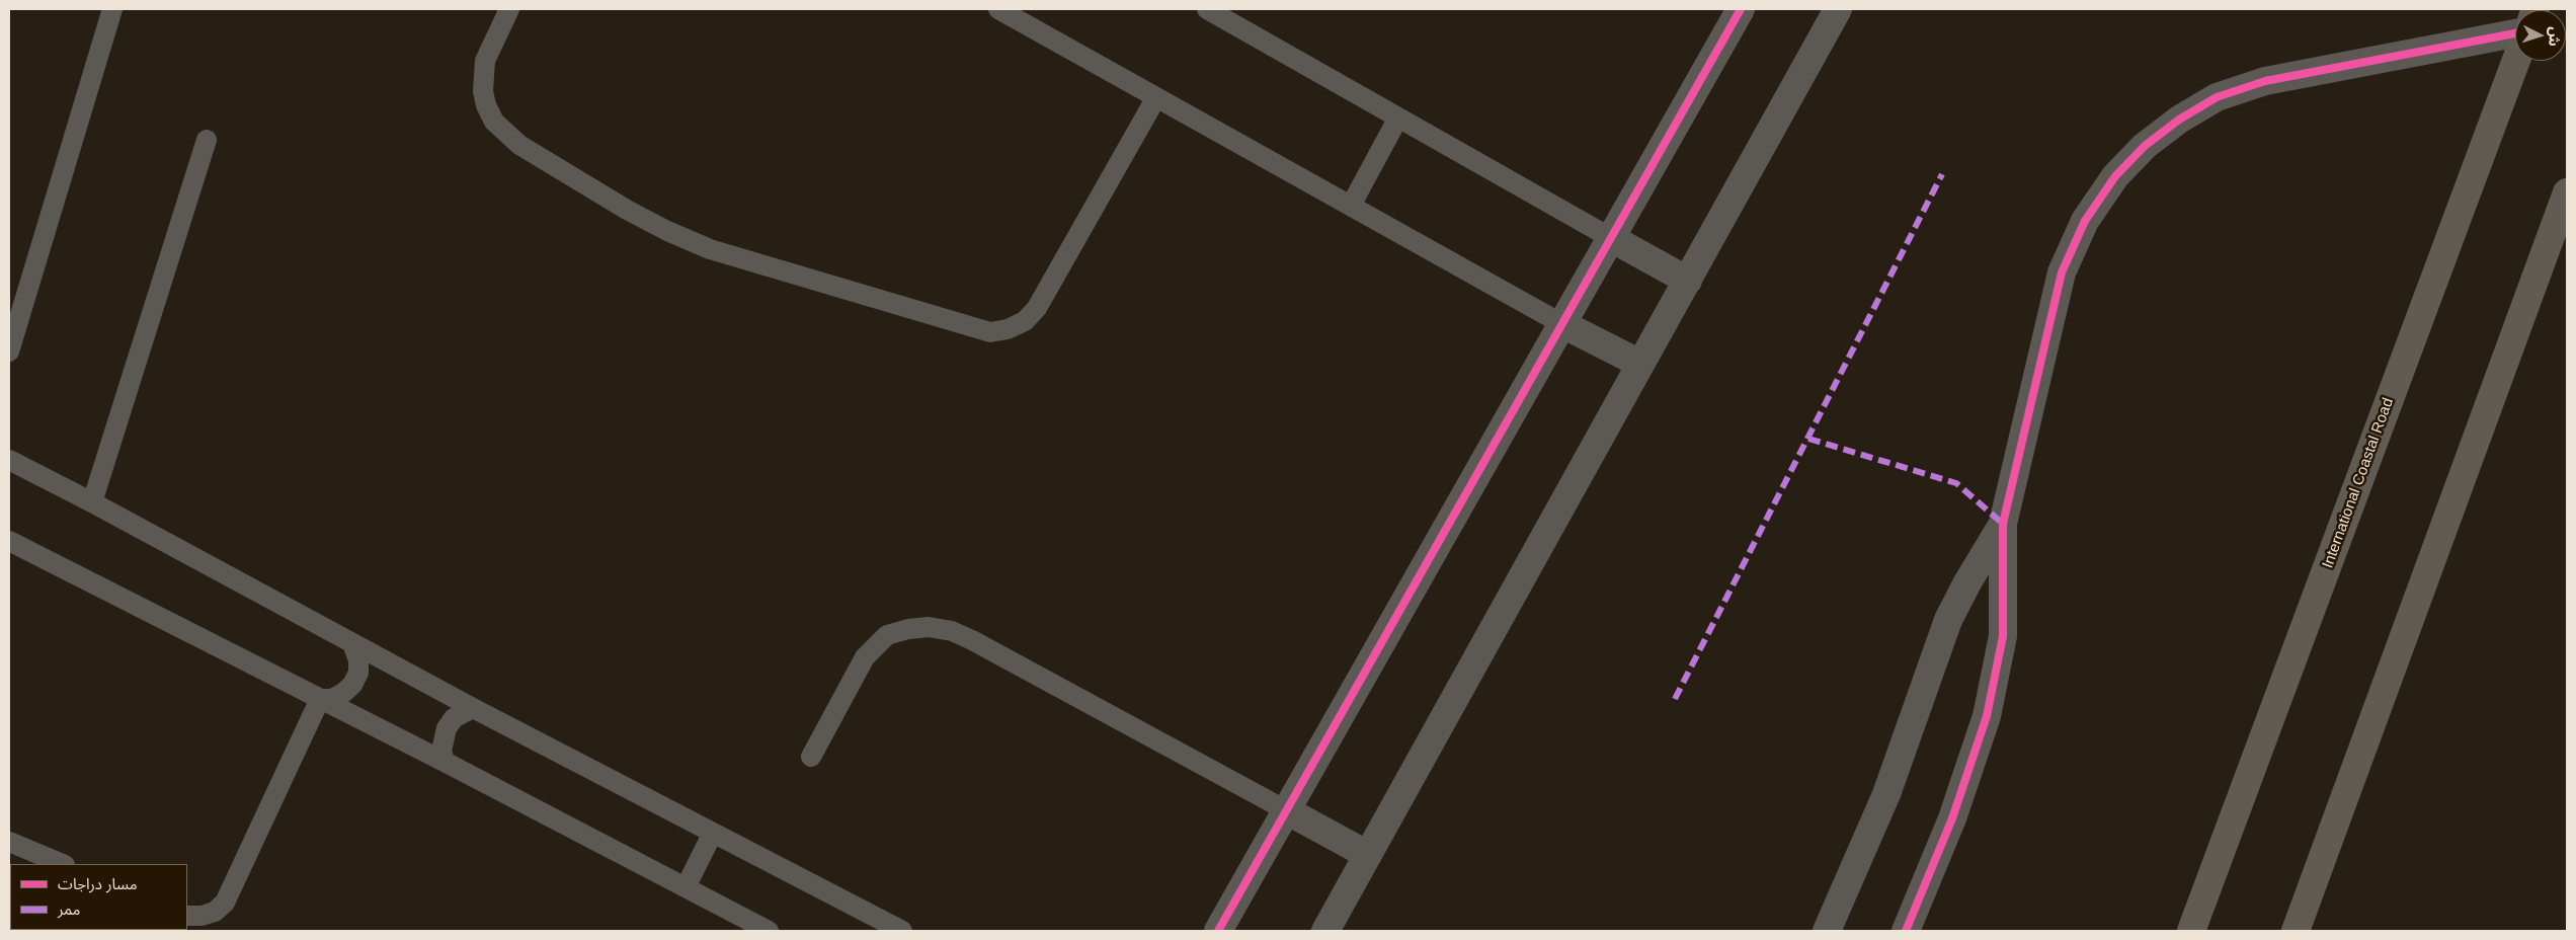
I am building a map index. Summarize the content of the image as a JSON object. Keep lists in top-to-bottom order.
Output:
{
  "streets": {
    "highway": ["International Coastal Road"]
  },
  "legend": ["مسار دراجات", "ممر"],
  "north": "right"
}
